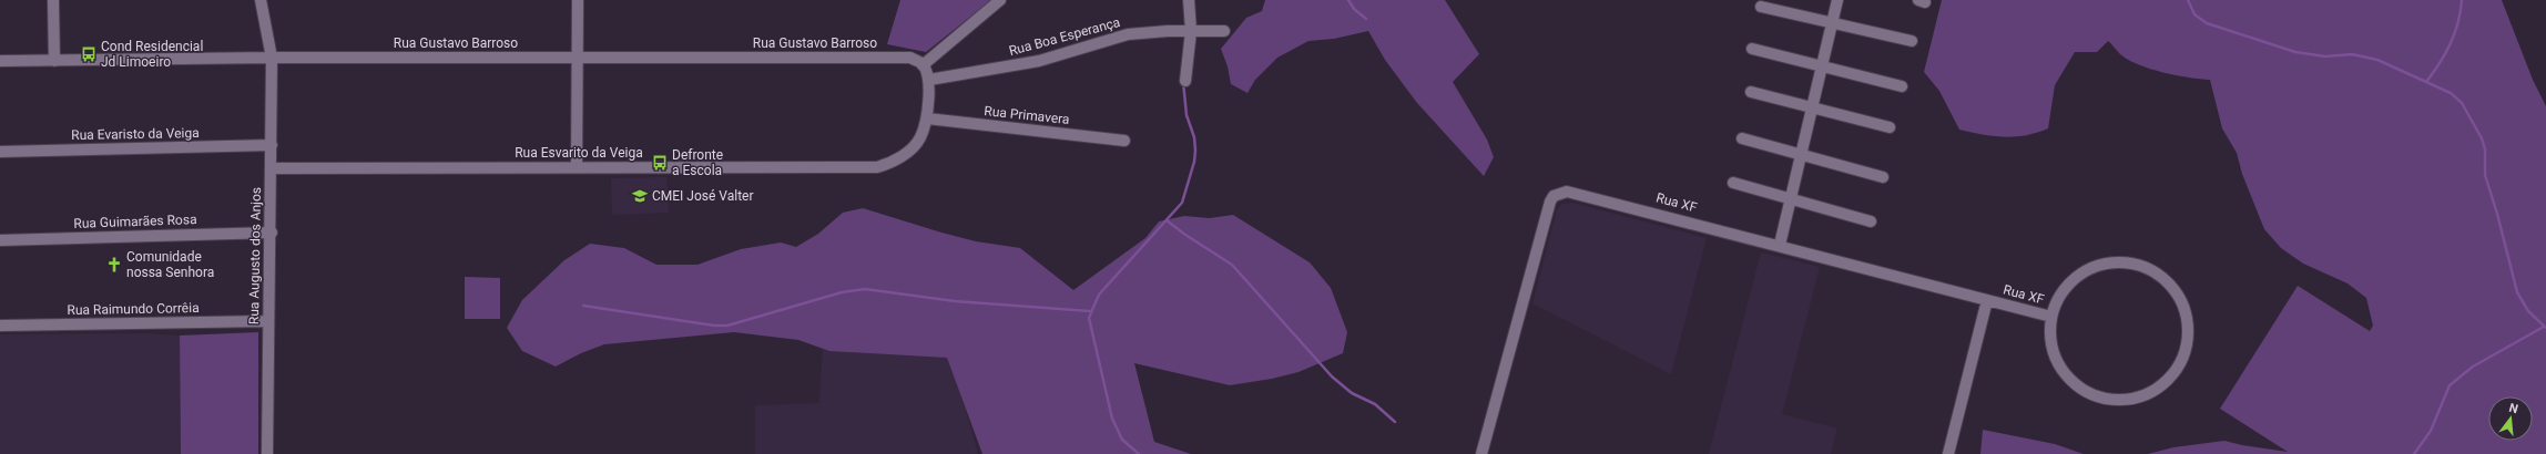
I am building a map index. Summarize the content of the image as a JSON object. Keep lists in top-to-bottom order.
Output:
{
  "streets": {
    "street": [
      "Rua Boa Esperança",
      "Rua Gustavo Barroso",
      "Rua Primavera",
      "Rua Evaristo da Veiga",
      "Rua Esvarito da Veiga",
      "Rua XF",
      "Rua Guimarães Rosa",
      "Rua Augusto dos Anjos",
      "Rua Raimundo Corrêia"
    ]
  },
  "crossings": [
    ["Rua Boa Esperança", "Rua Esvarito da Veiga"],
    ["Rua Gustavo Barroso", "Rua Esvarito da Veiga"],
    ["Rua Gustavo Barroso", "Rua Augusto dos Anjos"],
    ["Rua Primavera", "Rua Esvarito da Veiga"],
    ["Rua Evaristo da Veiga", "Rua Augusto dos Anjos"],
    ["Rua Esvarito da Veiga", "Rua Augusto dos Anjos"],
    ["Rua Guimarães Rosa", "Rua Augusto dos Anjos"],
    ["Rua Augusto dos Anjos", "Rua Raimundo Corrêia"]
  ],
  "places": {
    "bus stop": ["Cond Residencial Jd Limoeiro", "Defronte a Escola"],
    "school or university": ["CMEI José Valter"],
    "church": ["Comunidade nossa Senhora"]
  },
  "north": "top"
}
